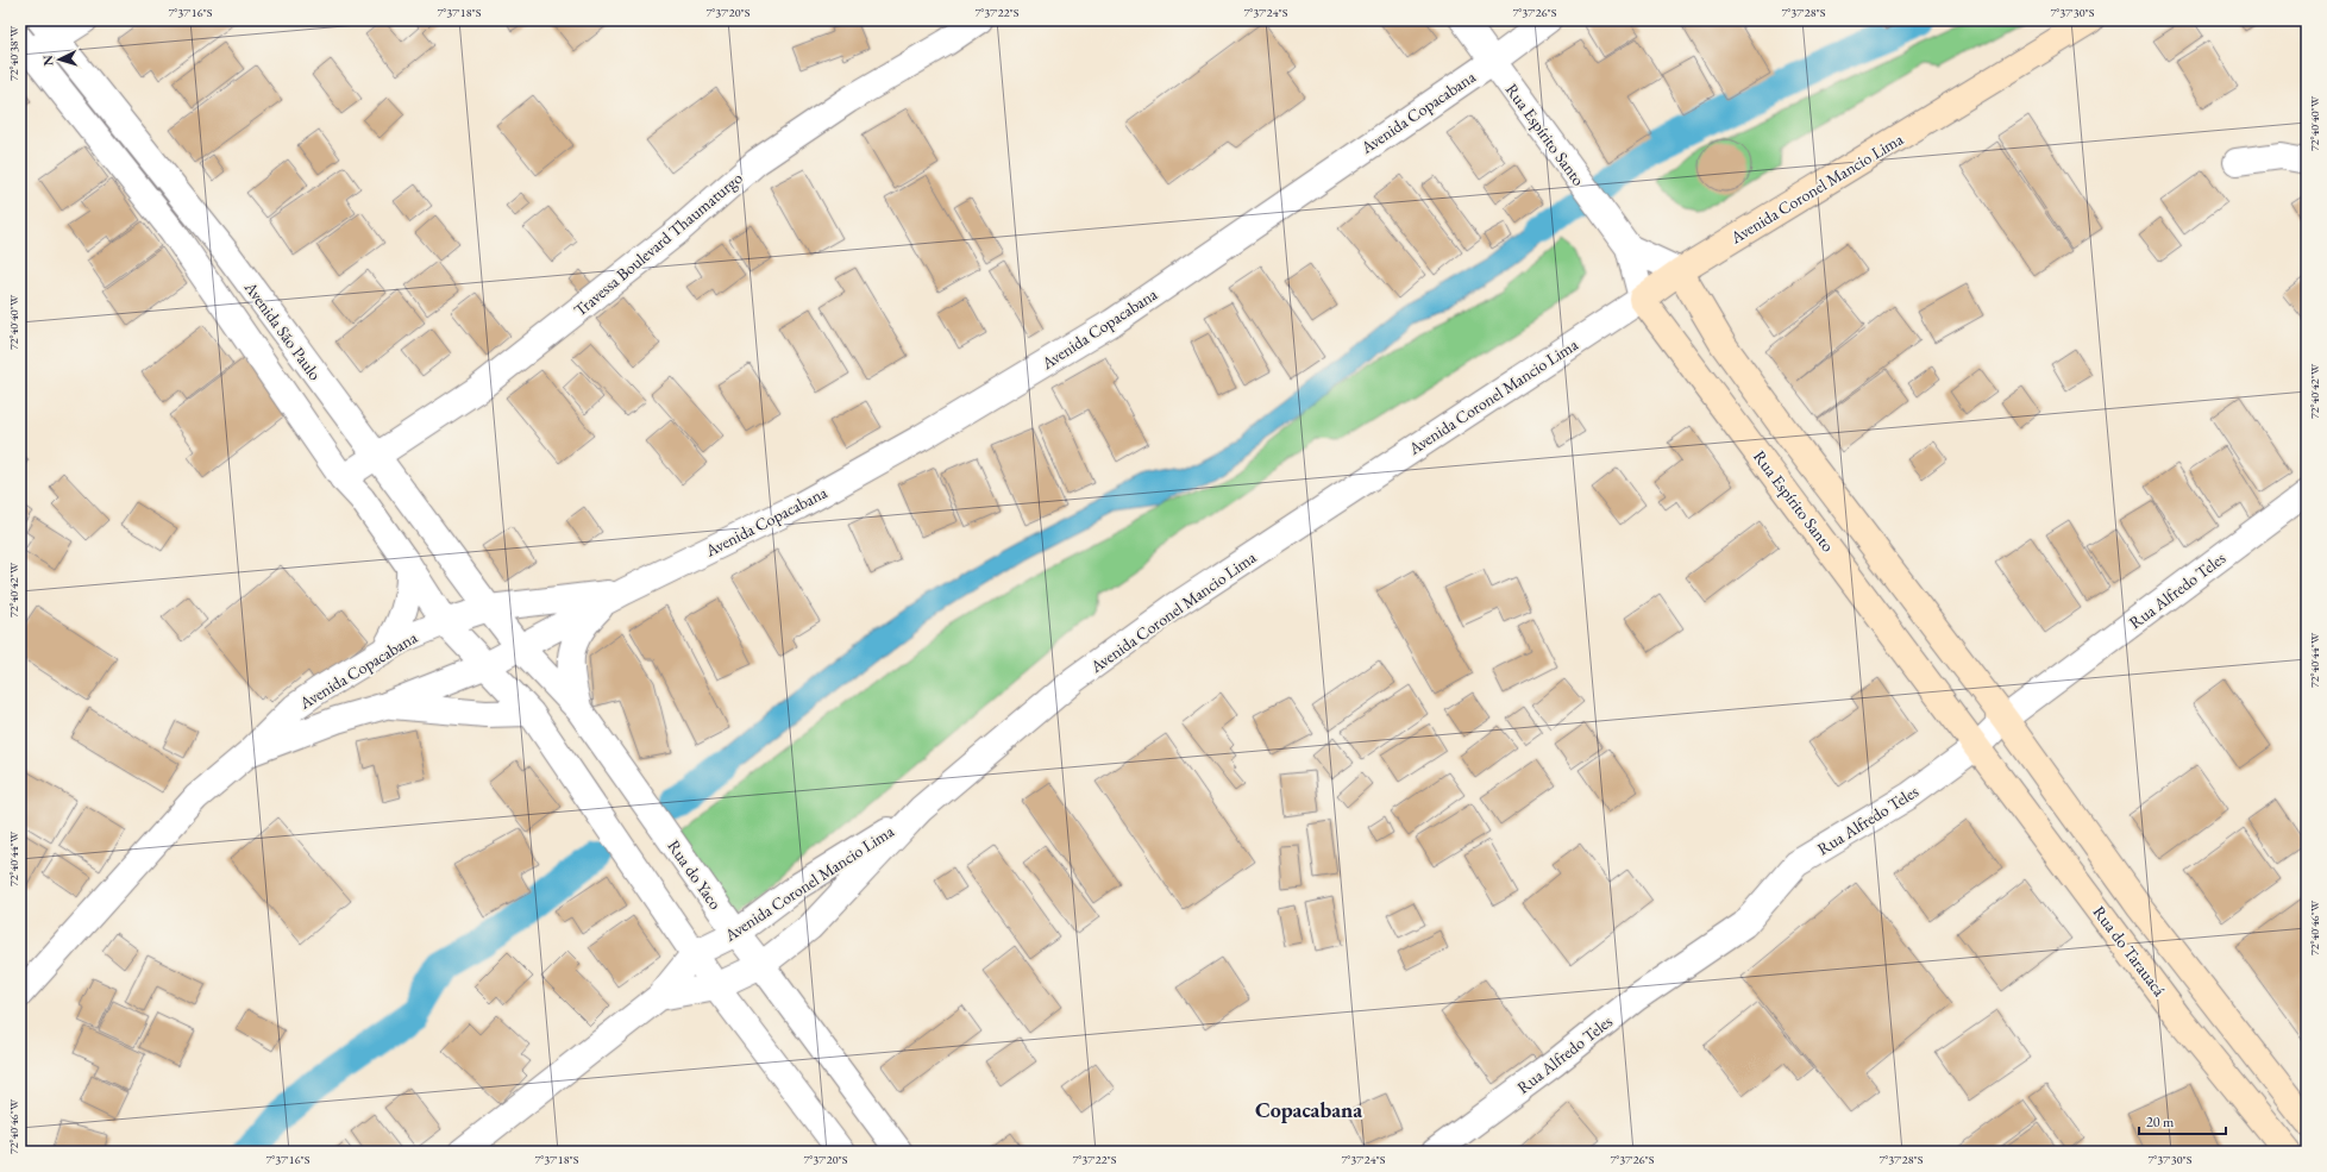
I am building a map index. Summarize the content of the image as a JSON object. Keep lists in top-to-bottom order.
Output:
{
  "streets": {
    "main road": ["Rua Espírito Santo", "Avenida Coronel Mancio Lima", "Rua do Tarauacá"],
    "street": [
      "Avenida Copacabana",
      "Travessa Boulevard Thaumaturgo",
      "Avenida São Paulo",
      "Rua Alfredo Teles",
      "Rua do Yaco"
    ]
  },
  "crossings": [
    ["Avenida Copacabana", "Rua Espírito Santo"],
    ["Avenida Copacabana", "Avenida São Paulo"],
    ["Avenida Copacabana", "Rua do Yaco"],
    ["Rua Espírito Santo", "Avenida Coronel Mancio Lima"],
    ["Rua Espírito Santo", "Rua Alfredo Teles"],
    ["Rua Espírito Santo", "Rua do Tarauacá"],
    ["Avenida Coronel Mancio Lima", "Rua do Yaco"],
    ["Travessa Boulevard Thaumaturgo", "Avenida São Paulo"],
    ["Avenida São Paulo", "Rua do Yaco"],
    ["Rua Alfredo Teles", "Rua do Tarauacá"]
  ],
  "districts": ["Copacabana"],
  "scale_bar": "20 m",
  "north": "left",
  "coordinates": [
    "7°37'16\"S",
    "7°37'18\"S",
    "7°37'20\"S",
    "7°37'22\"S",
    "7°37'24\"S",
    "7°37'26\"S",
    "7°37'28\"S",
    "7°37'30\"S",
    "72°40'38\"W",
    "72°40'40\"W",
    "72°40'42\"W",
    "72°40'44\"W",
    "72°40'46\"W"
  ]
}
